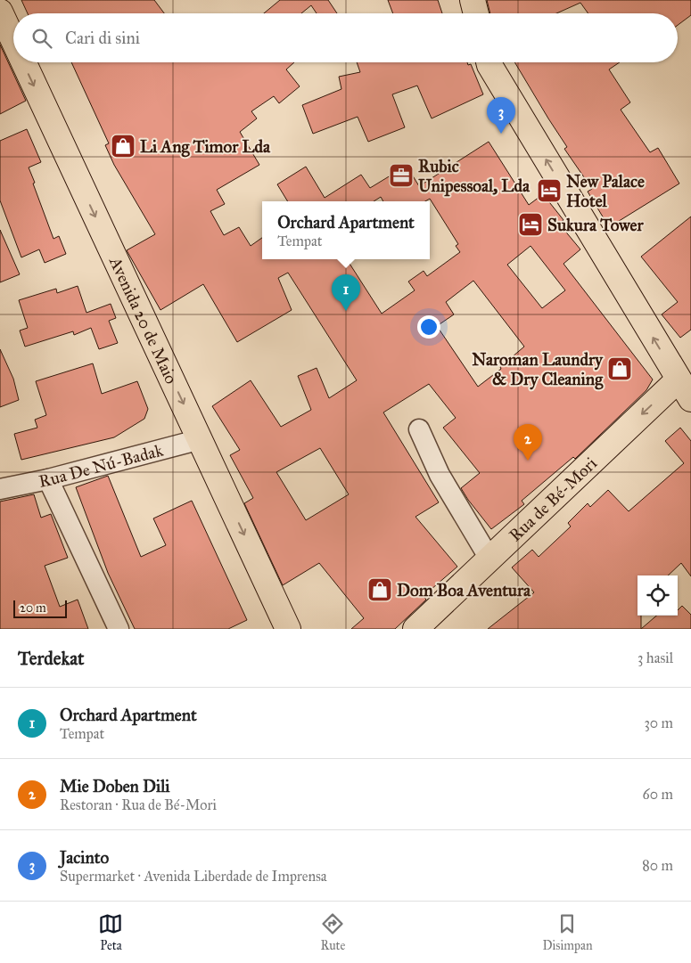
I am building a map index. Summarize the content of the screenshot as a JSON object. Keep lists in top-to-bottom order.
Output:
{
  "streets": {
    "main road": ["Avenida 20 de Maio", "Rua de Bé-Mori"],
    "street": ["Rua De Nú-Badak"]
  },
  "crossings": [
    ["Avenida 20 de Maio", "Rua De Nú-Badak"]
  ],
  "one_way": ["Avenida 20 de Maio", "Rua de Bé-Mori"],
  "places": {
    "shop": ["Li Ang Timor Lda", "Naroman Laundry & Dry Cleaning", "Dom Boa Aventura"],
    "office": ["Rubic Unipessoal, Lda"],
    "hotel": ["New Palace Hotel", "Sukura Tower"]
  },
  "scale_bar": "20 m",
  "page": {
    "search": "Cari di sini",
    "pins": ["3", "1", "2"],
    "popup": ["Orchard Apartment", "Tempat"],
    "scale": "20 m",
    "heading": ["Terdekat", "3 hasil"],
    "list": [
      {
        "mark": "1",
        "name": "Orchard Apartment",
        "note": "Tempat",
        "value": "30 m"
      },
      {
        "mark": "2",
        "name": "Mie Doben Dili",
        "note": "Restoran · Rua de Bé-Mori",
        "value": "60 m"
      },
      {
        "mark": "3",
        "name": "Jacinto",
        "note": "Supermarket · Avenida Liberdade de Imprensa",
        "value": "80 m"
      }
    ],
    "nav": ["Peta", "Rute", "Disimpan"]
  }
}
